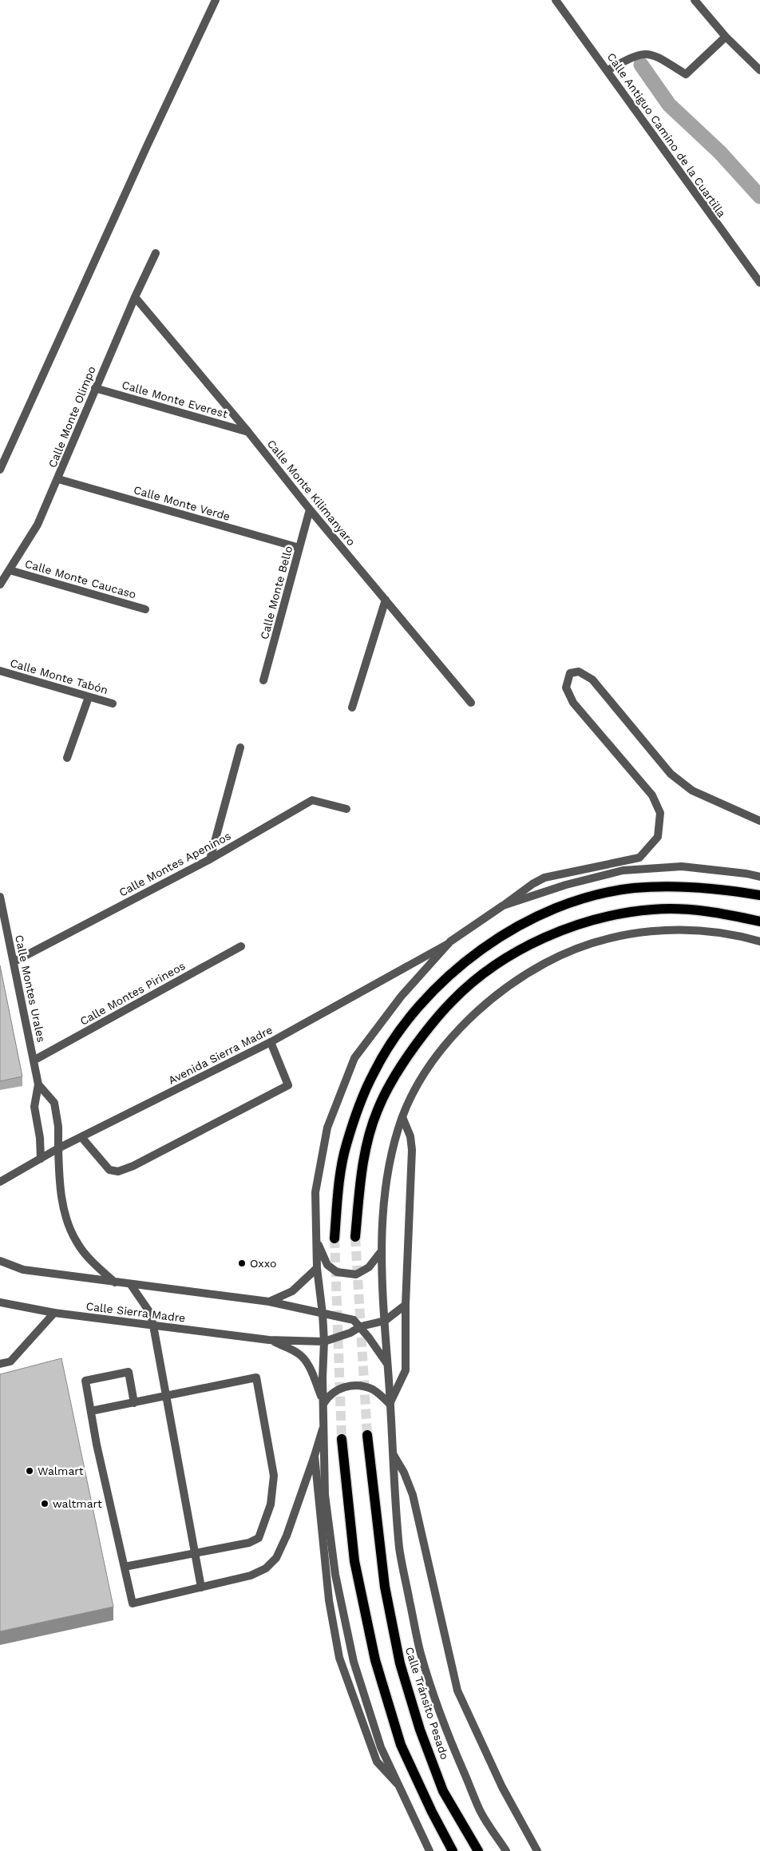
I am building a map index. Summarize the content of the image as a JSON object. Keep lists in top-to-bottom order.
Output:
{
  "streets": {
    "main road": ["Calle Tránsito Pesado"],
    "street": [
      "Calle Antiguo Camino de la Cuartilla",
      "Calle Monte Everest",
      "Calle Monte Olimpo",
      "Calle Monte Kilimanyaro",
      "Calle Monte Verde",
      "Calle Monte Caucaso",
      "Calle Monte Bello",
      "Calle Monte Tabón",
      "Calle Montes Apeninos",
      "Calle Montes Urales",
      "Calle Montes Pirineos",
      "Avenida Sierra Madre",
      "Calle Sierra Madre"
    ]
  },
  "crossings": [
    ["Calle Monte Everest", "Calle Monte Olimpo"],
    ["Calle Monte Everest", "Calle Monte Kilimanyaro"],
    ["Calle Monte Olimpo", "Calle Monte Kilimanyaro"],
    ["Calle Monte Olimpo", "Calle Monte Verde"],
    ["Calle Monte Olimpo", "Calle Monte Caucaso"],
    ["Calle Monte Kilimanyaro", "Calle Monte Bello"],
    ["Calle Monte Verde", "Calle Monte Bello"],
    ["Calle Montes Apeninos", "Calle Montes Urales"],
    ["Calle Montes Urales", "Calle Montes Pirineos"],
    ["Calle Montes Urales", "Avenida Sierra Madre"]
  ],
  "places": ["Oxxo", "Walmart", "waltmart"]
}
